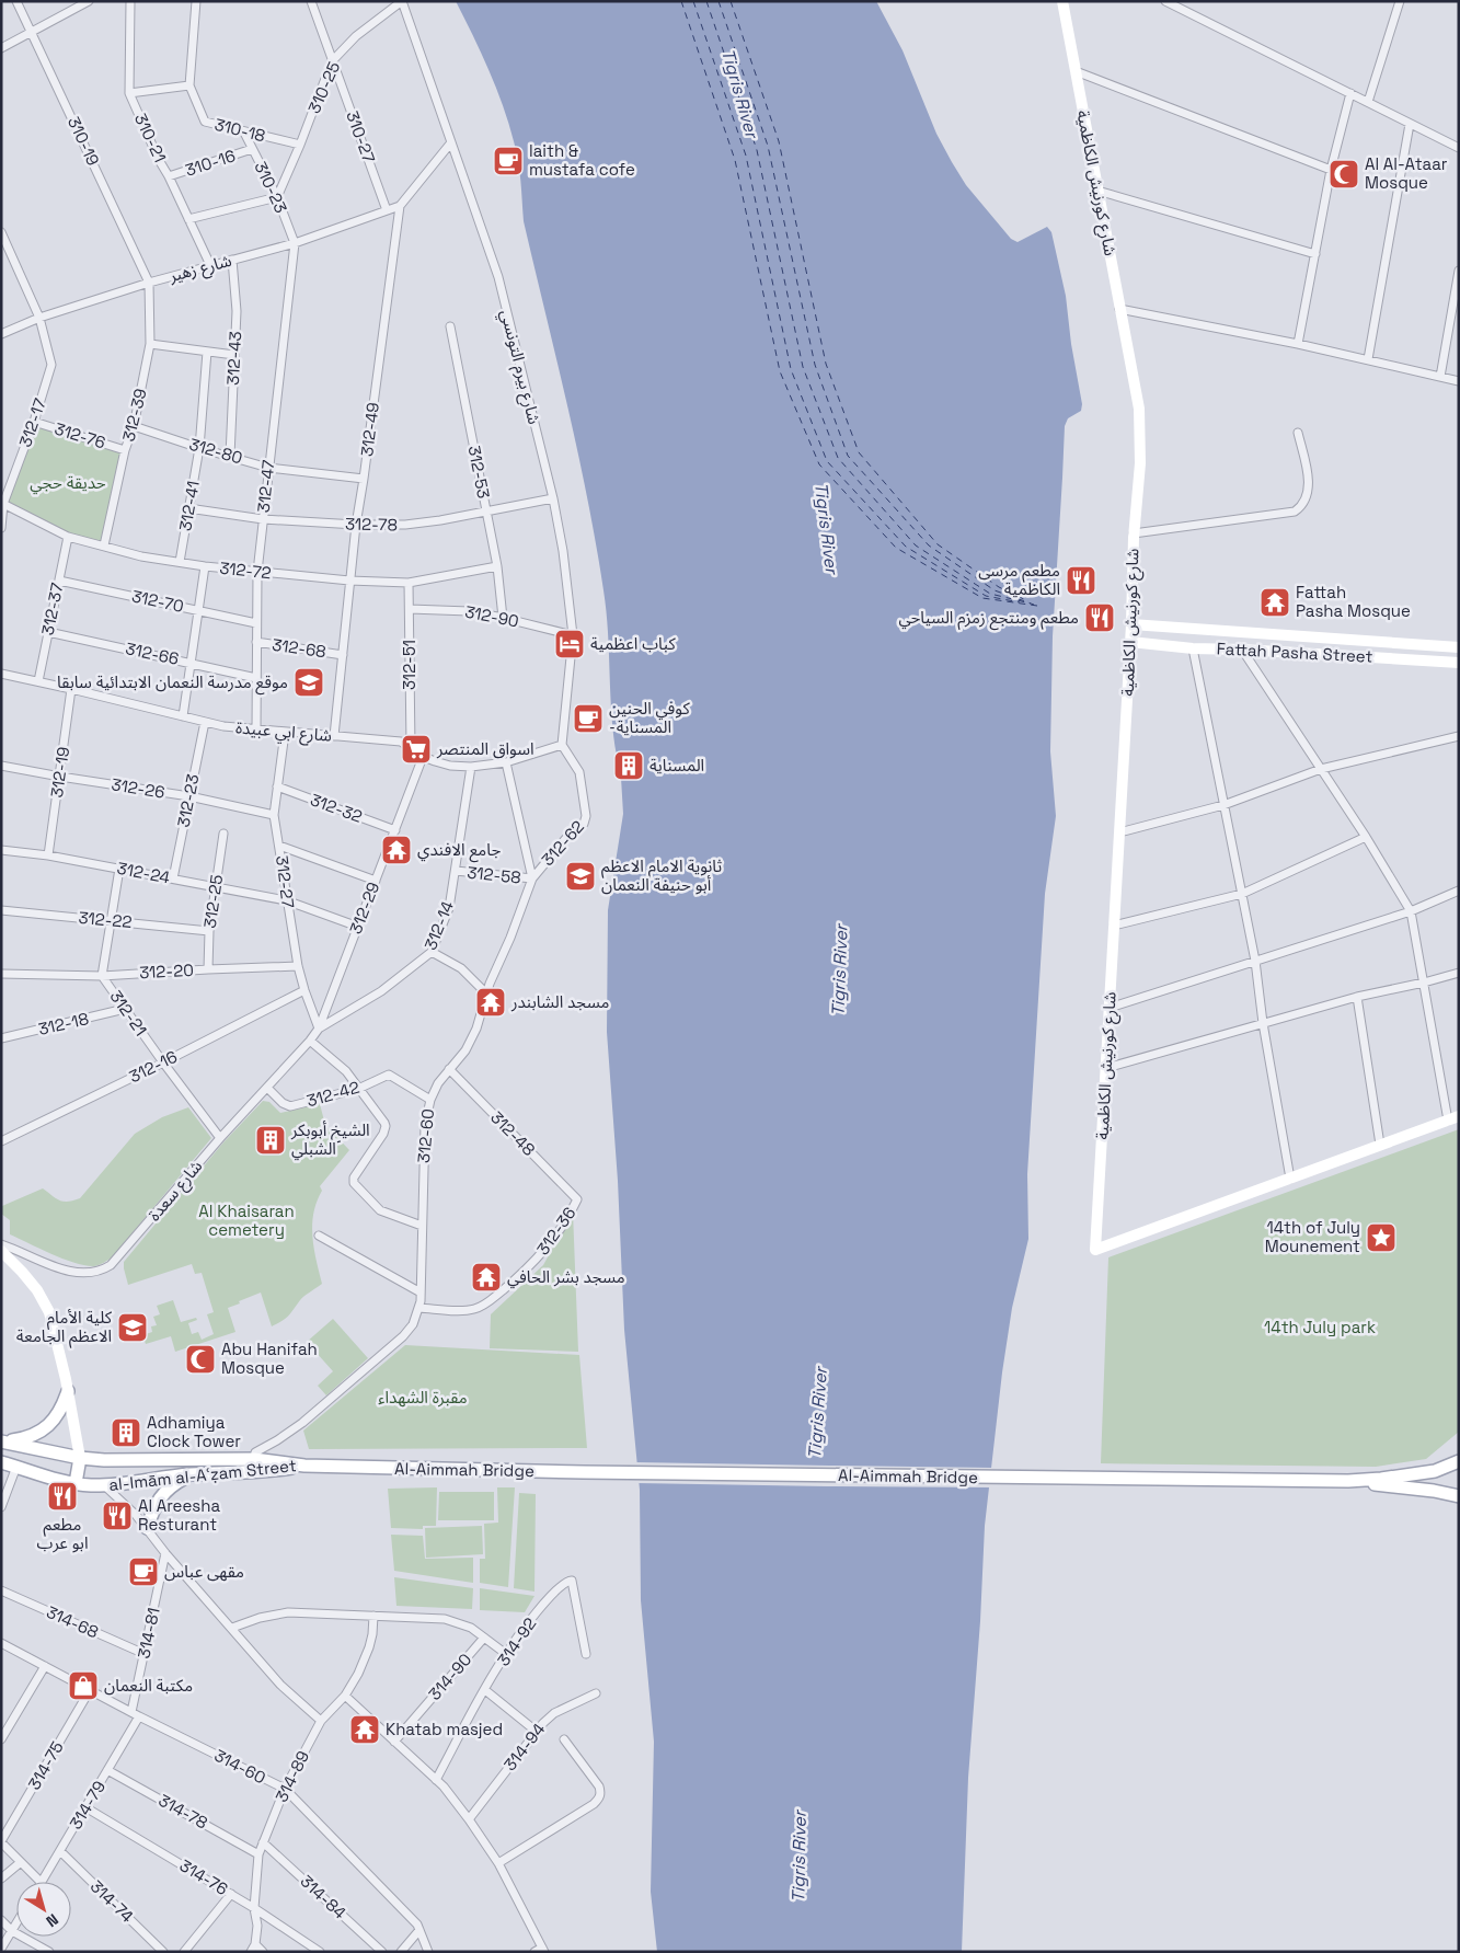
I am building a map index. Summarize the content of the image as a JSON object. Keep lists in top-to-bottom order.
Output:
{
  "streets": {
    "main road": ["Al-Aimmah Bridge", "al-Imām al-Aʿẓam Street"],
    "street": [
      "310-25",
      "310-18",
      "310-27",
      "310-21",
      "310-19",
      "310-16",
      "شارع كورنيش الكاظمية",
      "310-23",
      "شارع زهير",
      "312-43",
      "شارع بيرم التونسي",
      "312-39",
      "312-17",
      "312-49",
      "312-76",
      "312-80",
      "312-53",
      "312-47",
      "312-41",
      "312-78",
      "312-72",
      "312-70",
      "312-37",
      "312-90",
      "312-68",
      "Fattah Pasha Street",
      "312-66",
      "312-51",
      "شارع ابي عبيدة",
      "312-19",
      "312-26",
      "312-23",
      "312-32",
      "312-62",
      "312-24",
      "312-58",
      "312-27",
      "312-25",
      "312-29",
      "312-22",
      "312-14",
      "312-20",
      "312-21",
      "312-18",
      "312-16",
      "312-42",
      "312-48",
      "312-60",
      "شارع سعدة",
      "312-36",
      "314-68",
      "314-81",
      "314-92",
      "314-90",
      "314-94",
      "314-75",
      "314-60",
      "314-89",
      "314-79",
      "314-78",
      "314-76",
      "314-84",
      "314-74"
    ]
  },
  "crossings": [
    ["310-25", "310-18"],
    ["310-25", "310-27"],
    ["310-25", "310-23"],
    ["310-25", "شارع بيرم التونسي"],
    ["310-18", "310-23"],
    ["310-27", "شارع زهير"],
    ["310-21", "310-16"],
    ["310-21", "شارع زهير"],
    ["310-19", "شارع زهير"],
    ["310-19", "312-39"],
    ["310-16", "310-23"],
    ["شارع كورنيش الكاظمية", "Fattah Pasha Street"],
    ["310-23", "شارع زهير"],
    ["310-23", "312-47"],
    ["شارع زهير", "312-43"],
    ["شارع زهير", "312-39"],
    ["شارع زهير", "312-17"],
    ["شارع زهير", "312-49"],
    ["شارع زهير", "312-47"],
    ["312-43", "312-80"],
    ["شارع بيرم التونسي", "312-78"],
    ["شارع بيرم التونسي", "312-90"],
    ["شارع بيرم التونسي", "شارع ابي عبيدة"],
    ["شارع بيرم التونسي", "312-62"],
    ["312-39", "312-76"],
    ["312-39", "312-80"],
    ["312-39", "312-72"],
    ["312-17", "312-76"],
    ["312-17", "312-72"],
    ["312-49", "312-80"],
    ["312-49", "312-78"],
    ["312-49", "312-72"],
    ["312-49", "312-68"],
    ["312-49", "شارع ابي عبيدة"],
    ["312-80", "312-47"],
    ["312-80", "312-41"],
    ["312-53", "312-78"],
    ["312-53", "312-72"],
    ["312-53", "312-90"],
    ["312-47", "312-78"],
    ["312-47", "312-72"],
    ["312-47", "312-70"],
    ["312-47", "312-68"],
    ["312-47", "312-66"],
    ["312-47", "شارع ابي عبيدة"],
    ["312-41", "312-78"],
    ["312-41", "312-72"],
    ["312-72", "312-37"],
    ["312-72", "312-51"],
    ["312-70", "312-37"],
    ["312-37", "312-66"],
    ["312-37", "شارع ابي عبيدة"],
    ["312-90", "312-51"],
    ["312-51", "شارع ابي عبيدة"],
    ["شارع ابي عبيدة", "312-19"],
    ["شارع ابي عبيدة", "312-23"],
    ["شارع ابي عبيدة", "312-62"],
    ["شارع ابي عبيدة", "312-27"],
    ["شارع ابي عبيدة", "312-29"],
    ["شارع ابي عبيدة", "312-14"],
    ["312-19", "312-26"],
    ["312-19", "312-24"],
    ["312-26", "312-23"],
    ["312-26", "312-27"],
    ["312-23", "312-24"],
    ["312-32", "312-27"],
    ["312-32", "312-29"],
    ["312-62", "312-58"],
    ["312-62", "312-60"],
    ["312-24", "312-27"],
    ["312-24", "312-25"],
    ["312-24", "312-29"],
    ["312-24", "312-21"],
    ["312-58", "312-14"],
    ["312-58", "312-60"],
    ["312-27", "312-29"],
    ["312-27", "312-14"],
    ["312-27", "312-20"],
    ["312-27", "312-16"],
    ["312-27", "شارع سعدة"],
    ["312-25", "312-22"],
    ["312-25", "312-20"],
    ["312-29", "312-14"],
    ["312-29", "شارع سعدة"],
    ["312-22", "312-21"],
    ["312-14", "شارع سعدة"],
    ["312-20", "312-21"],
    ["312-21", "312-18"],
    ["312-21", "312-16"],
    ["312-21", "شارع سعدة"],
    ["312-42", "312-60"],
    ["312-42", "شارع سعدة"],
    ["312-48", "312-60"],
    ["312-48", "312-36"],
    ["312-60", "312-36"],
    ["312-60", "al-Imām al-Aʿẓam Street"],
    ["Al-Aimmah Bridge", "al-Imām al-Aʿẓam Street"],
    ["314-68", "314-81"],
    ["314-81", "314-60"],
    ["314-81", "314-79"],
    ["314-75", "314-60"],
    ["314-60", "314-89"],
    ["314-60", "314-79"],
    ["314-89", "314-78"],
    ["314-89", "314-76"],
    ["314-89", "314-84"],
    ["314-79", "314-78"],
    ["314-79", "314-76"],
    ["314-79", "314-74"]
  ],
  "water": ["Tigris River"],
  "parks": [
    "حديقة حجي",
    "Al Khaisaran cemetery",
    "14th July park",
    "مقبرة الشهداء"
  ],
  "places": {
    "cafe": ["laith & mustafa cofe", "كوفي الحنين -المسناية", "مقهى عباس"],
    "mosque": ["Al Al-Ataar Mosque", "Abu Hanifah Mosque"],
    "restaurant": [
      "مطعم مرسى الكاظمية",
      "مطعم ومنتجع زمزم السياحي",
      "مطعم ابو عرب",
      "Al Areesha Resturant"
    ],
    "temple": [
      "Fattah Pasha Mosque",
      "جامع الافندي",
      "مسجد الشابندر",
      "مسجد بشر الحافي",
      "Khatab masjed"
    ],
    "hotel": ["كباب اعظمية"],
    "school or university": ["موقع مدرسة النعمان الابتدائية سابقا", "ثانوية الامام الاعظم أبو حنيفة النعمان", "كلية الأمام الاعظم الجامعة"],
    "supermarket": ["اسواق المنتصر"],
    "building": ["المسناية", "الشيخ أبوبكر الشبلي", "Adhamiya Clock Tower"],
    "place": ["14th of July Mounement"],
    "shop": ["مكتبة النعمان"]
  },
  "north": "bottom right"
}
